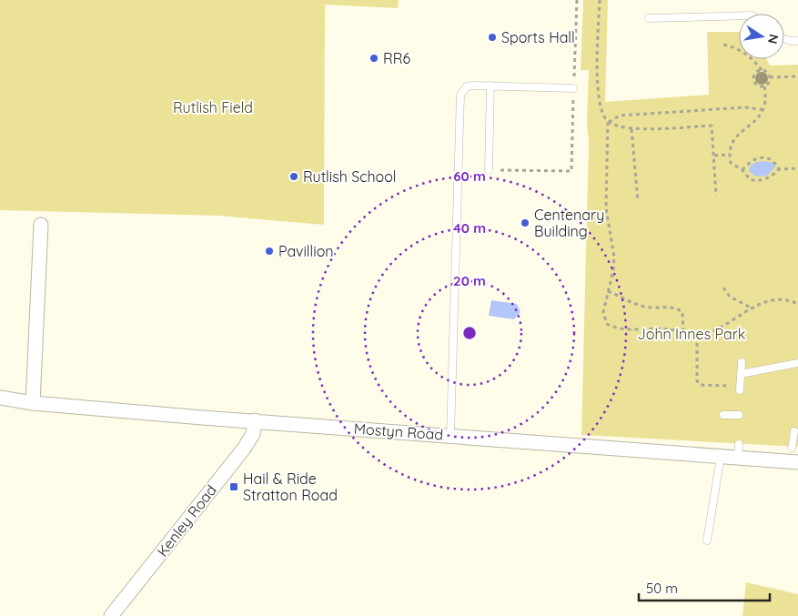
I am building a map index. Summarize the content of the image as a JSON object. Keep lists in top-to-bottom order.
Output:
{
  "streets": {
    "street": ["Mostyn Road", "Kenley Road"]
  },
  "crossings": [
    ["Mostyn Road", "Kenley Road"]
  ],
  "parks": ["Rutlish Field", "John Innes Park"],
  "places": {
    "other": [
      "Sports Hall",
      "RR6",
      "Rutlish School",
      "Centenary Building",
      "Pavillion"
    ],
    "transit": ["Hail & Ride Stratton Road"]
  },
  "scale_bar": "50 m",
  "north": "right",
  "rings": ["60 m", "40 m", "20 m"]
}
